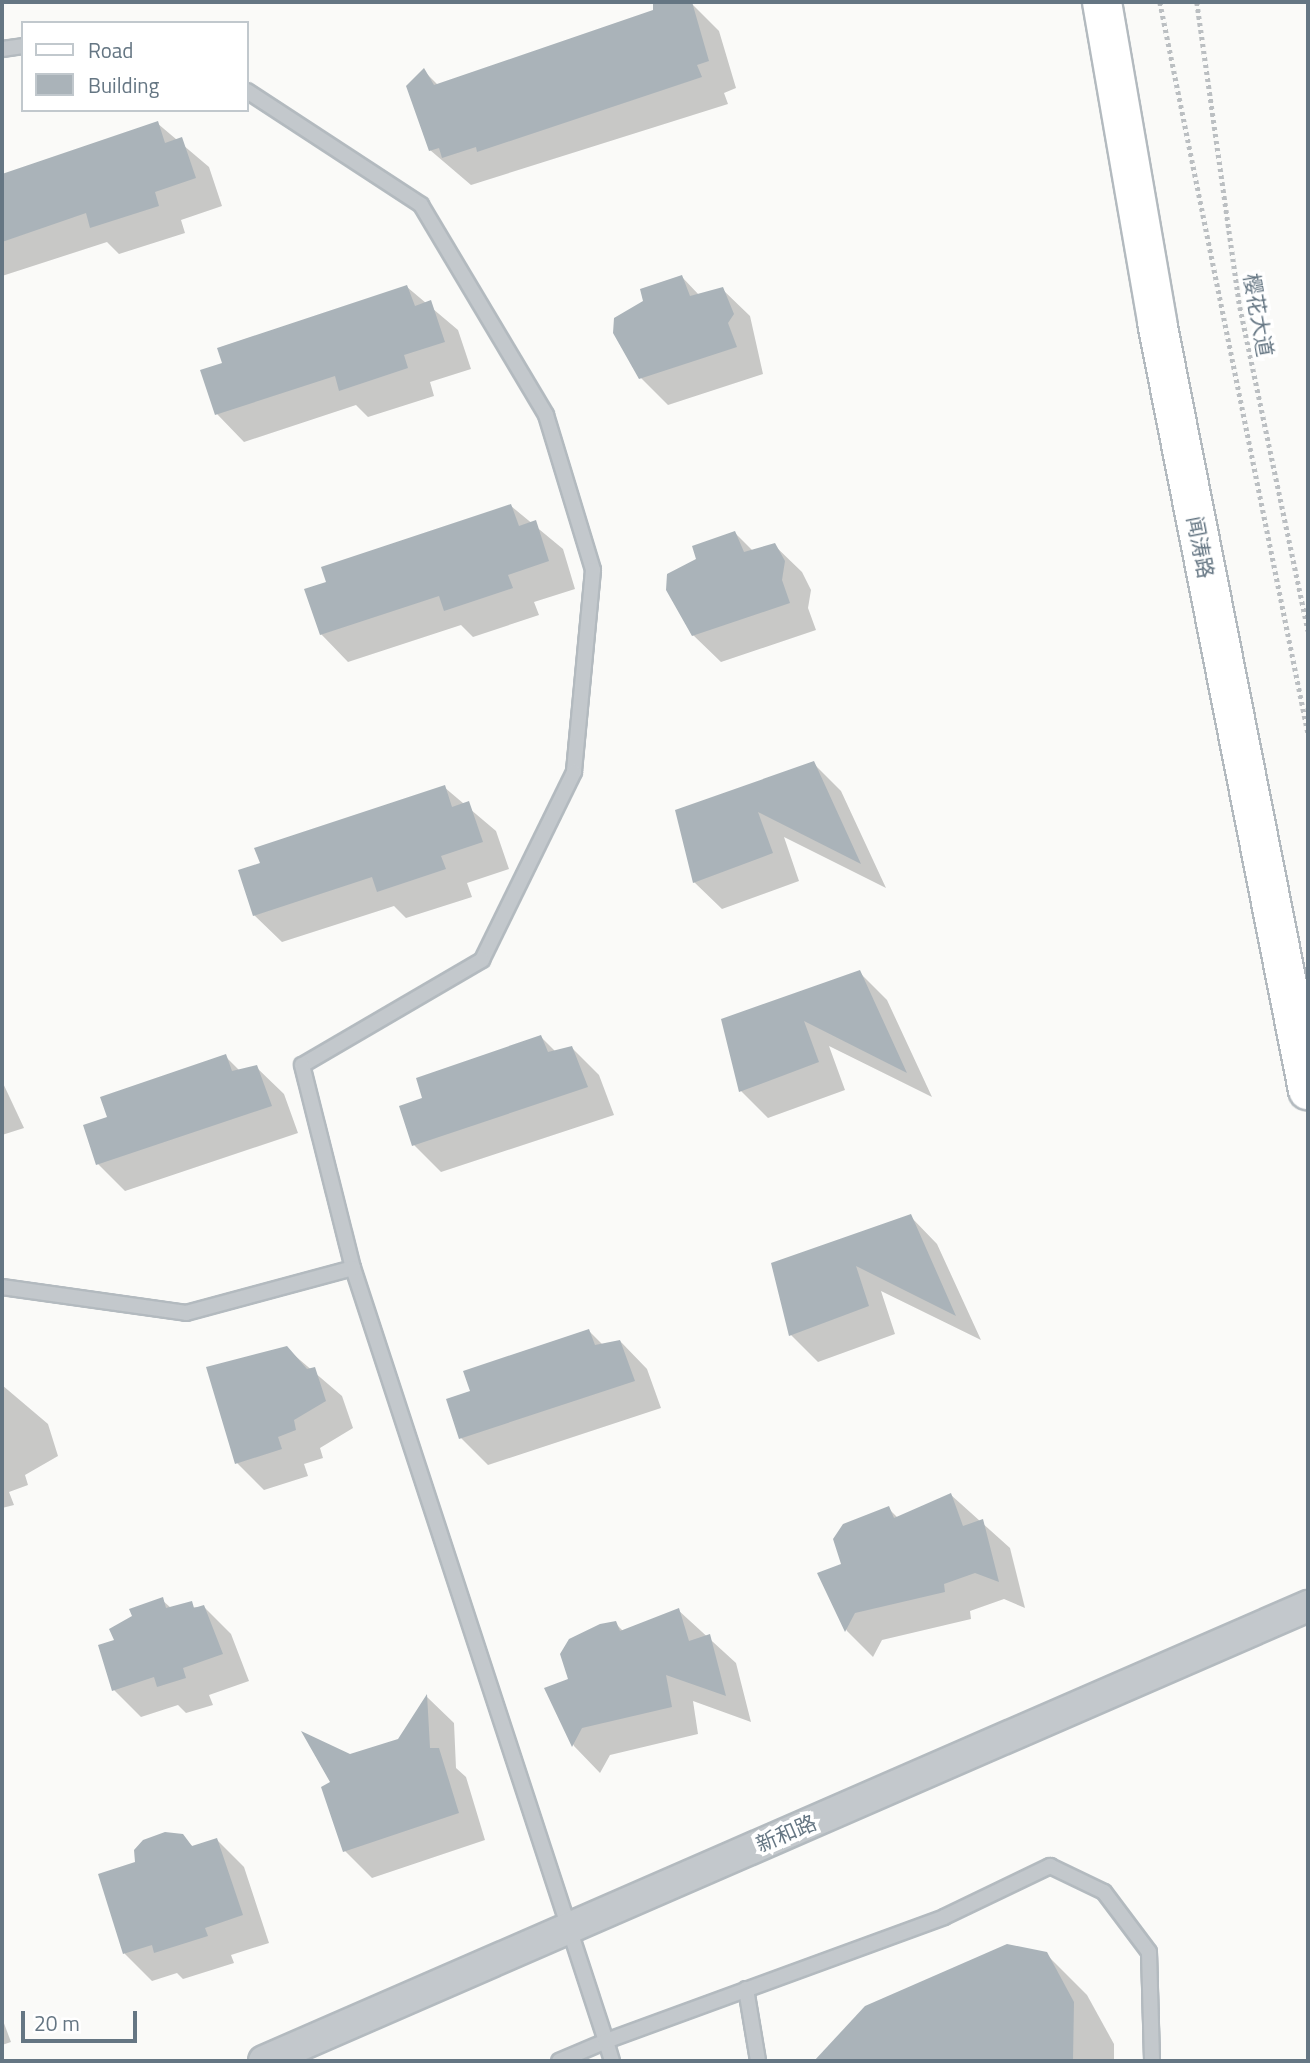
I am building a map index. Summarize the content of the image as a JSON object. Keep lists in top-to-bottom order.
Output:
{
  "streets": {
    "main road": ["闻涛路"],
    "street": ["新和路"],
    "path": ["樱花大道"]
  },
  "legend": ["Road", "Building"],
  "scale_bar": "20 m"
}
